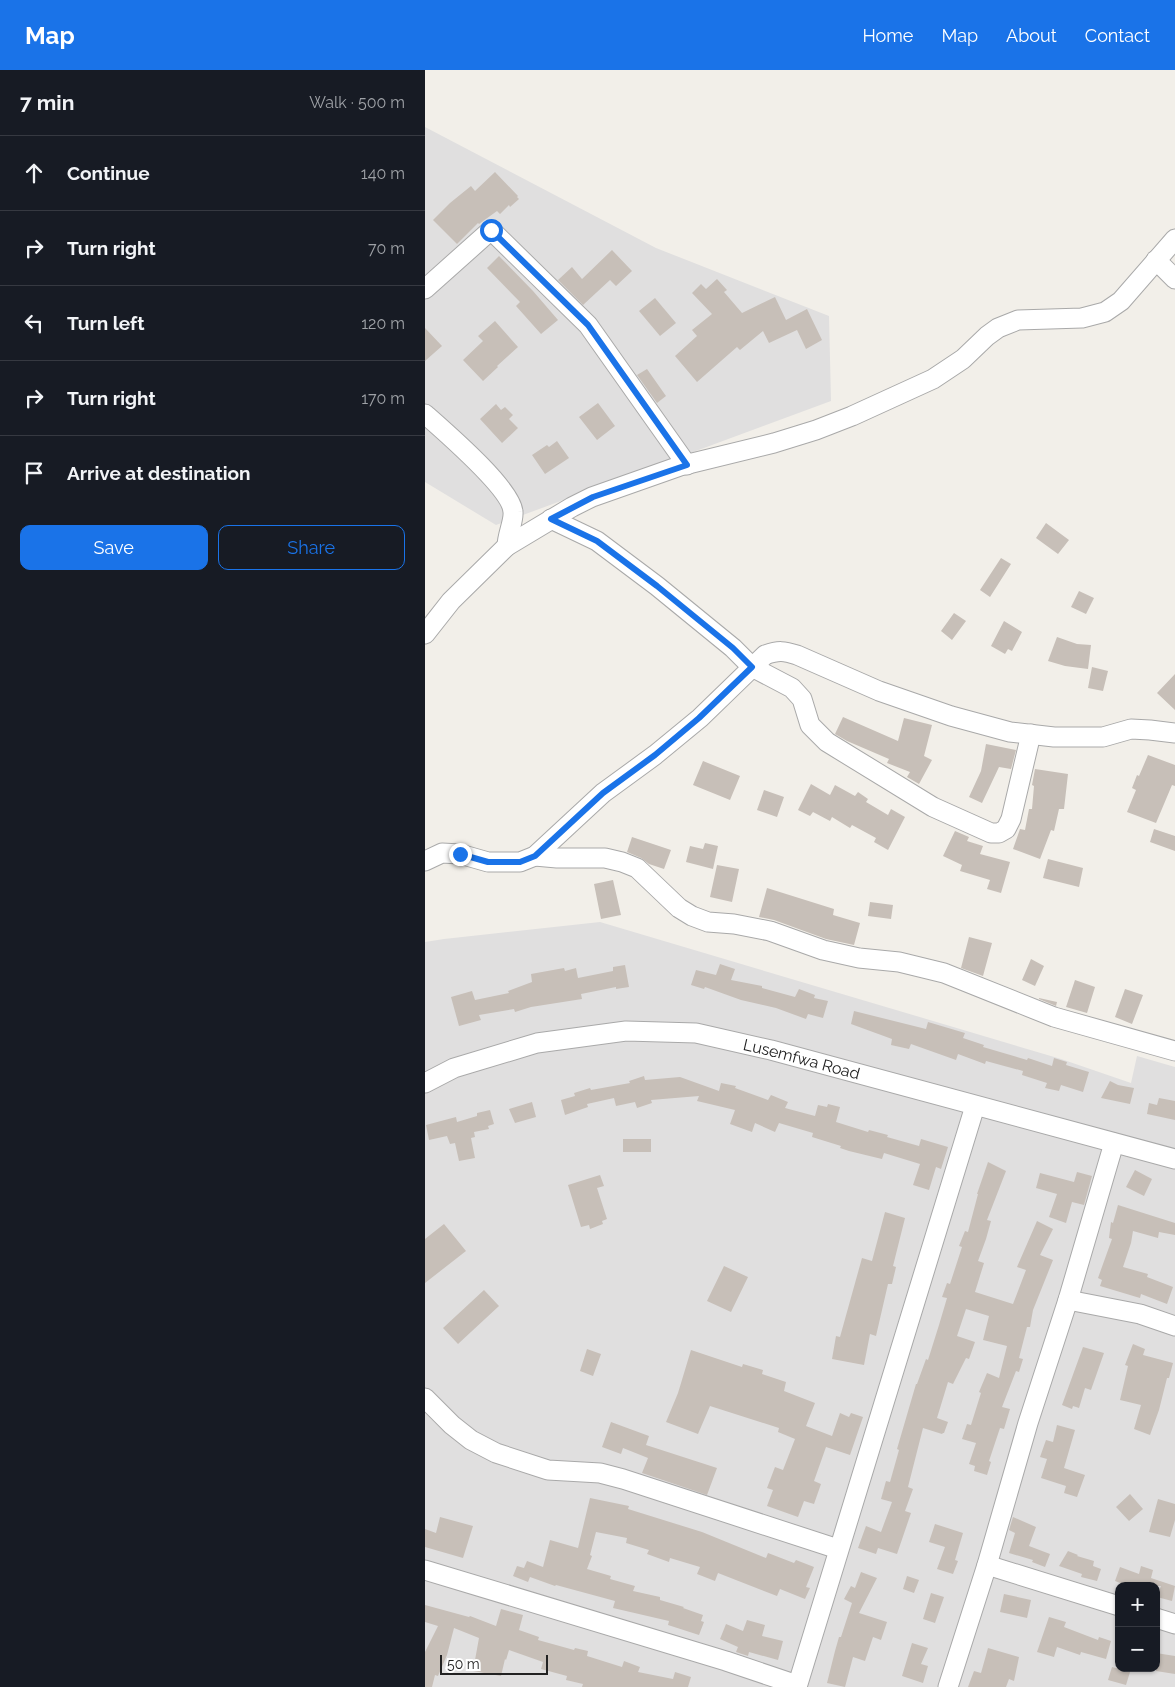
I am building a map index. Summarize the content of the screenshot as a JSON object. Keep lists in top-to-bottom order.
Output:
{
  "streets": {
    "street": ["Lusemfwa Road"]
  },
  "scale_bar": "50 m",
  "page": {
    "header": "Map",
    "nav": [
      "Home",
      "Map",
      "About",
      "Contact"
    ],
    "heading": ["7 min", "Walk · 500 m"],
    "list": [
      ["Continue", "140 m"],
      ["Turn right", "70 m"],
      ["Turn left", "120 m"],
      ["Turn right", "170 m"],
      "Arrive at destination"
    ],
    "buttons": ["Save", "Share"],
    "map_buttons": ["+", "−"],
    "scale": "50 m"
  }
}
